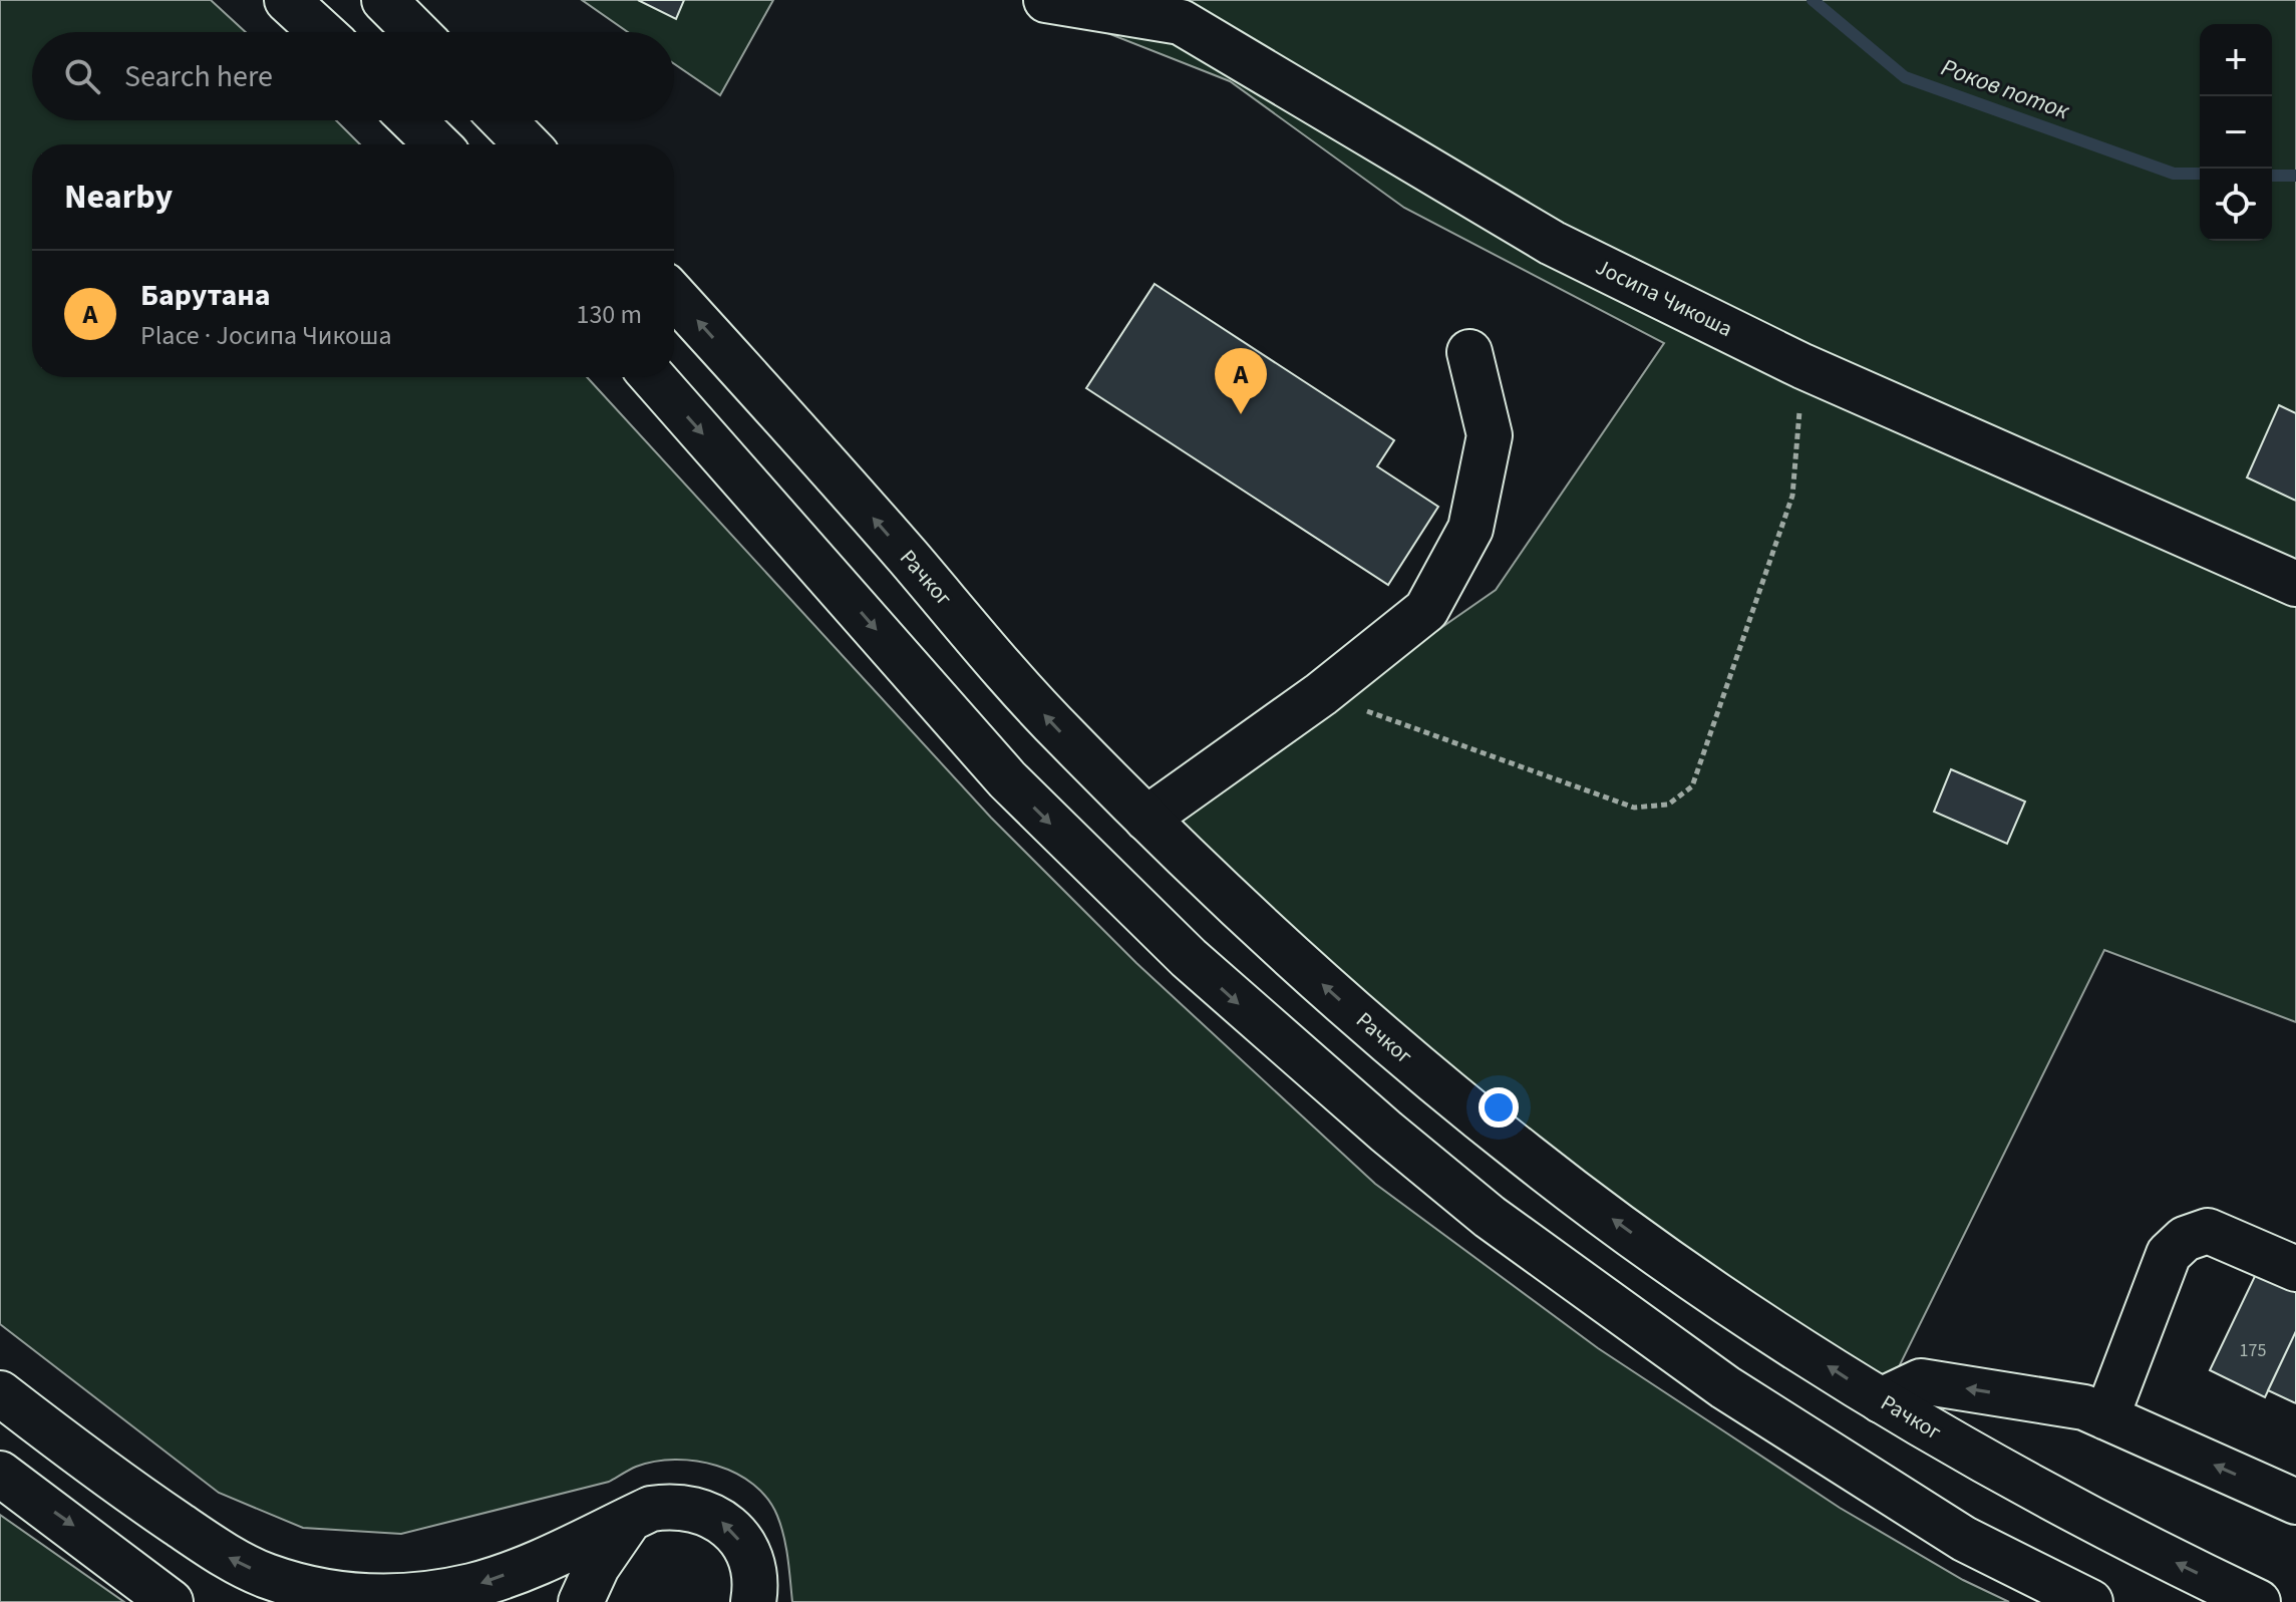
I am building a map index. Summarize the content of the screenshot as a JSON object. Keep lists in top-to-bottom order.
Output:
{
  "streets": {
    "main road": ["Јосипа Чикоша", "Рачког"]
  },
  "water": ["Роков поток"],
  "house_numbers": ["175"],
  "page": {
    "map_buttons": ["+", "−"],
    "search": "Search here",
    "heading": "Nearby",
    "list": [
      {
        "mark": "A",
        "name": "Барутана",
        "note": "Place · Јосипа Чикоша",
        "value": "130 m"
      }
    ],
    "pins": "A"
  }
}
